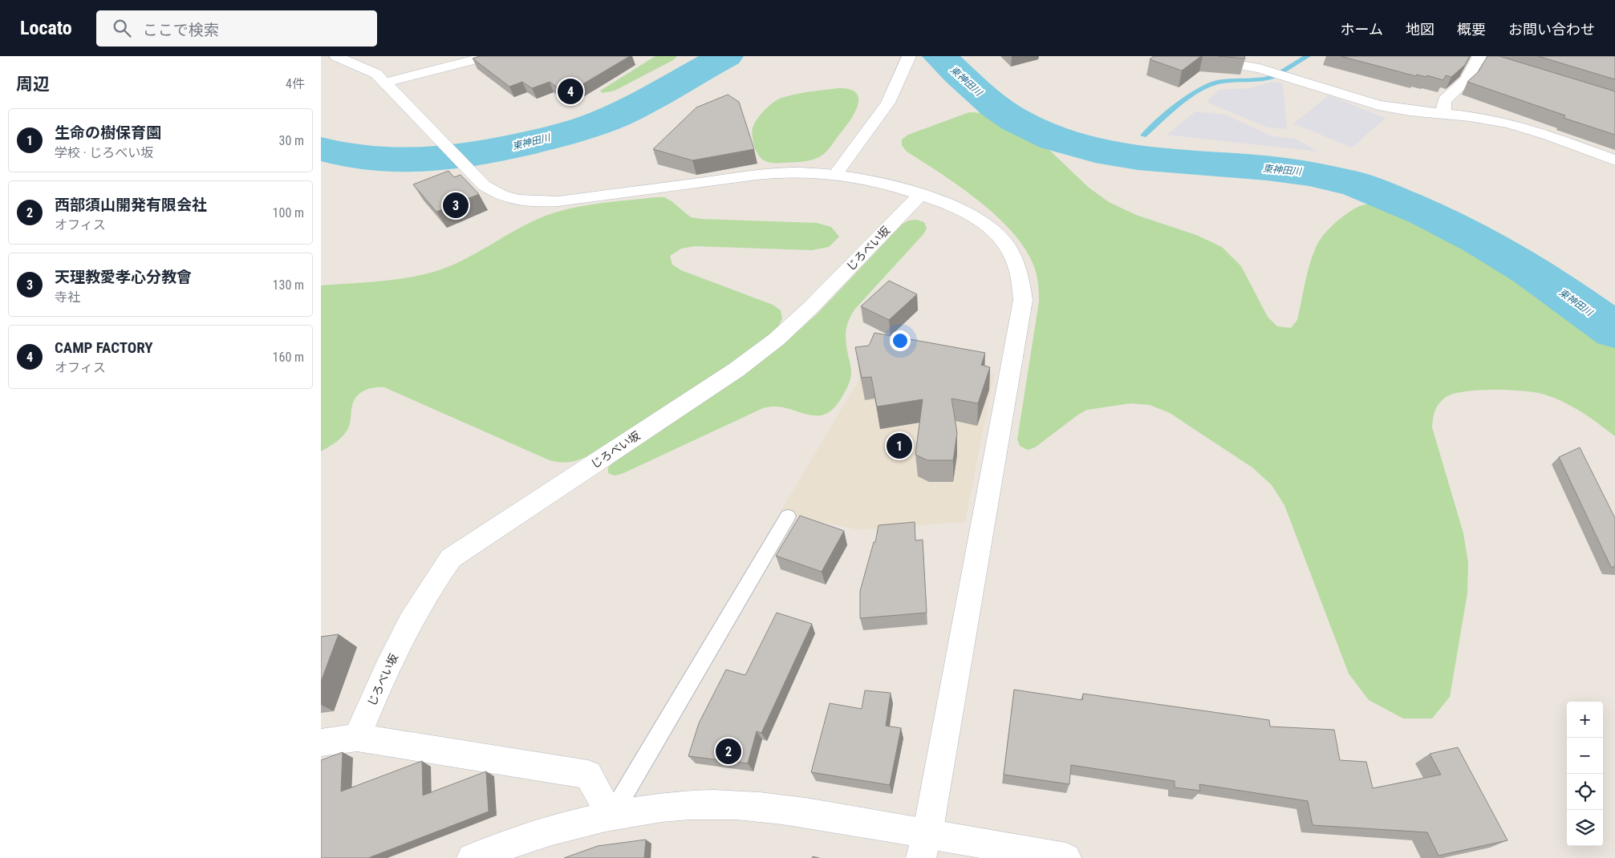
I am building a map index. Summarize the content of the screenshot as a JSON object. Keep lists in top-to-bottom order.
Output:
{
  "streets": {
    "street": ["じろべい坂"]
  },
  "water": ["東神田川"],
  "page": {
    "header": "Locato",
    "search": "ここで検索",
    "nav": [
      "ホーム",
      "地図",
      "概要",
      "お問い合わせ"
    ],
    "heading": ["周辺", "4件"],
    "pins": [
      "4",
      "3",
      "1",
      "2"
    ],
    "list": [
      {
        "mark": "1",
        "name": "生命の樹保育園",
        "note": "学校 · じろべい坂",
        "value": "30 m"
      },
      {
        "mark": "2",
        "name": "西部須山開発有限会社",
        "note": "オフィス",
        "value": "100 m"
      },
      {
        "mark": "3",
        "name": "天理教愛孝心分教會",
        "note": "寺社",
        "value": "130 m"
      },
      {
        "mark": "4",
        "name": "CAMP FACTORY",
        "note": "オフィス",
        "value": "160 m"
      }
    ],
    "map_buttons": ["+", "−"]
  }
}
